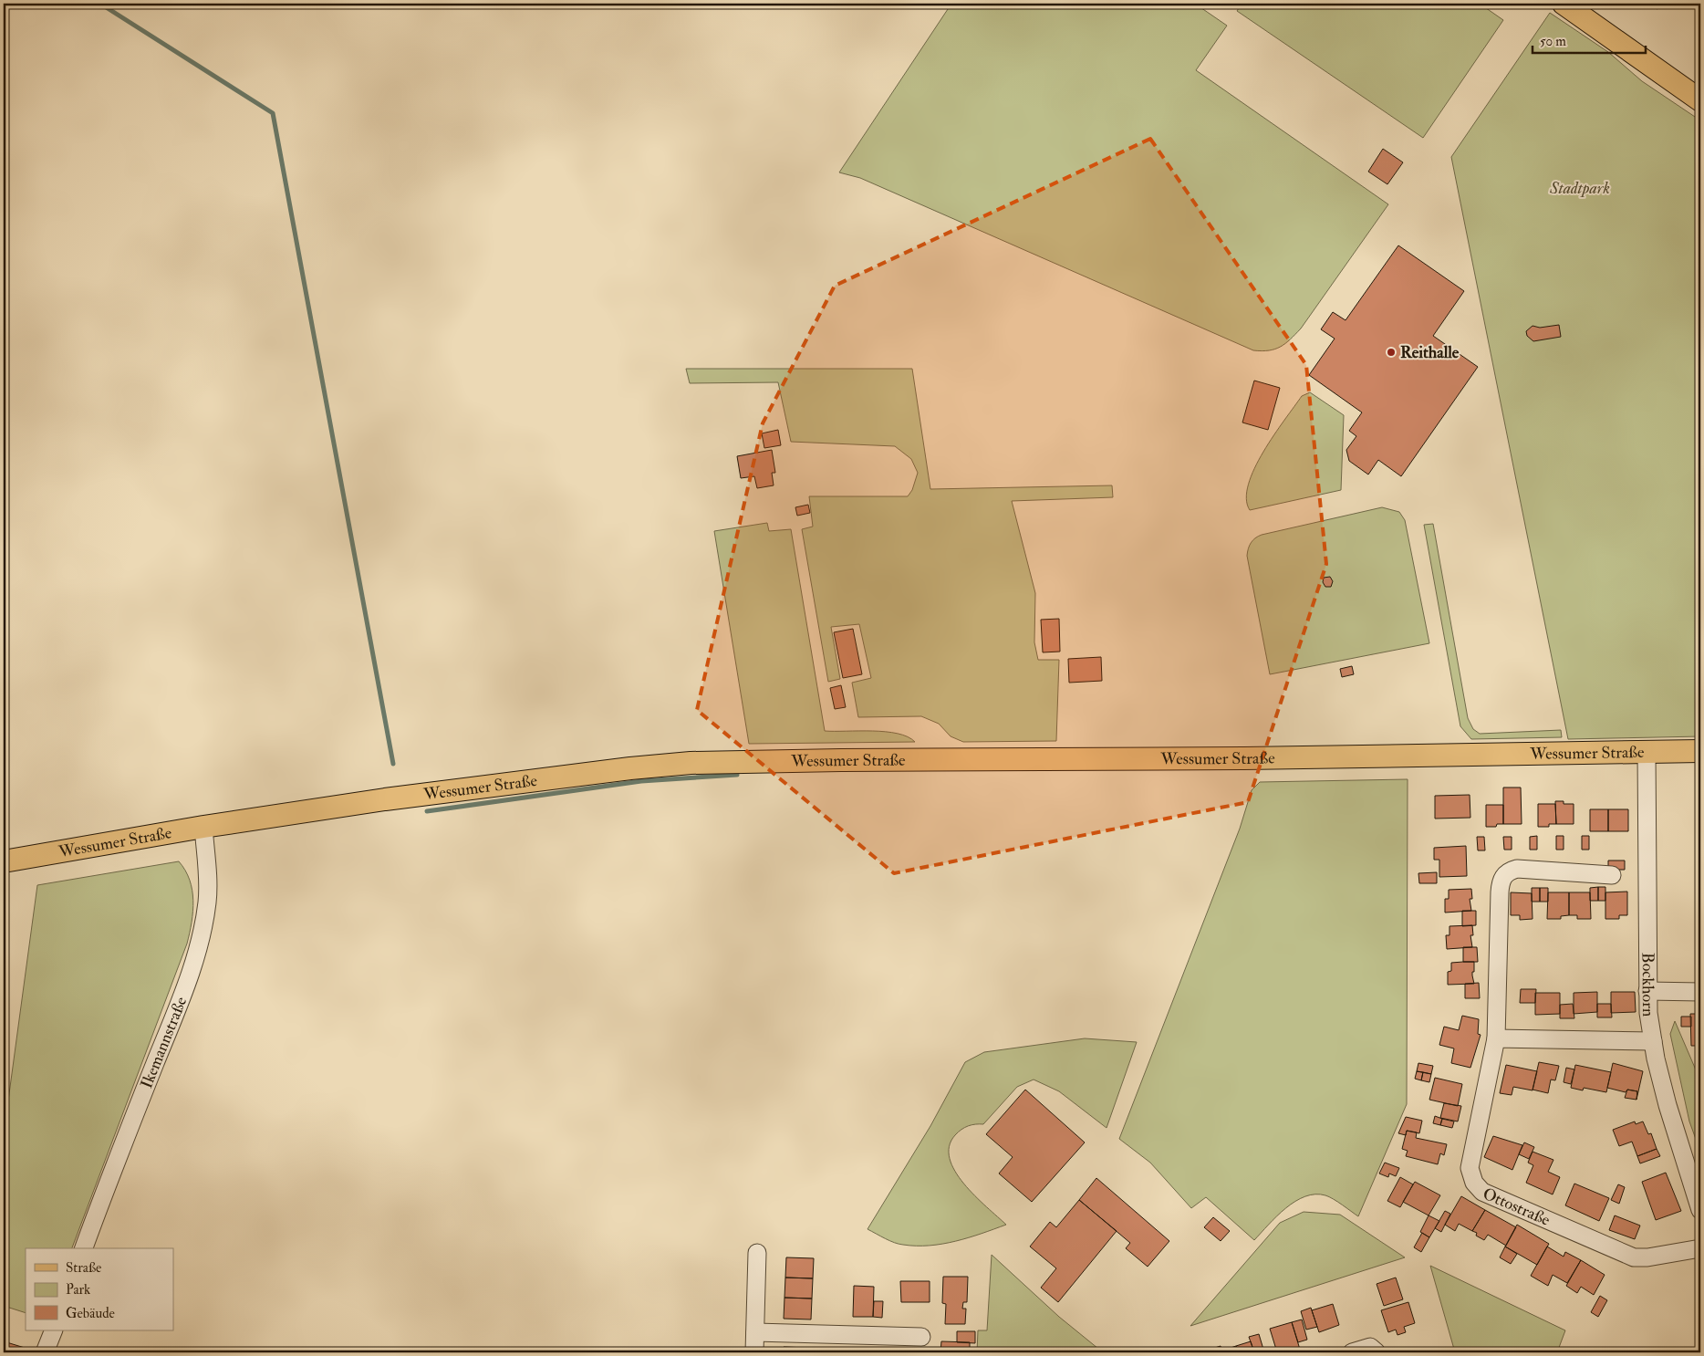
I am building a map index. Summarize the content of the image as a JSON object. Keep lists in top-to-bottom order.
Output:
{
  "streets": {
    "main road": ["Wessumer Straße"],
    "street": ["Bockhorn", "Ikemannstraße", "Ottostraße"]
  },
  "crossings": [
    ["Wessumer Straße", "Bockhorn"],
    ["Wessumer Straße", "Ikemannstraße"]
  ],
  "parks": ["Stadtpark"],
  "places": ["Reithalle"],
  "legend": ["Straße", "Park", "Gebäude"],
  "scale_bar": "50 m"
}
